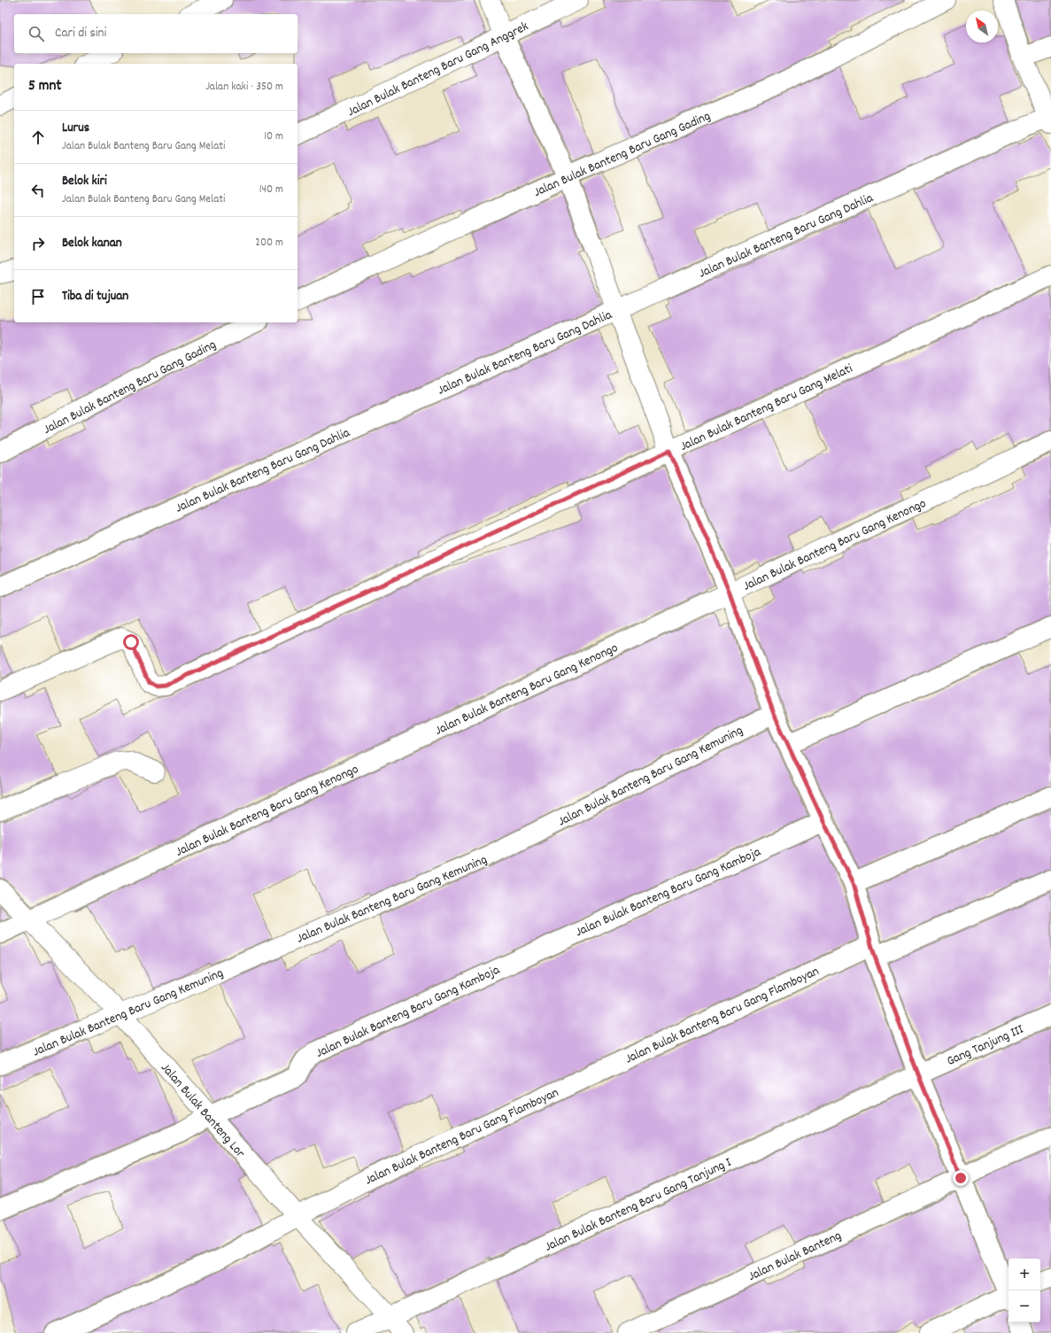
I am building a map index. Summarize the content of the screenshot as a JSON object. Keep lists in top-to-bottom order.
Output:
{
  "streets": {
    "street": [
      "Jalan Bulak Banteng Baru Gang Anggrek",
      "Jalan Bulak Banteng Baru Gang Gading",
      "Jalan Bulak Banteng Baru Gang Dahlia",
      "Jalan Bulak Banteng Baru Gang Melati",
      "Jalan Bulak Banteng Baru Gang Kenongo",
      "Jalan Bulak Banteng Baru Gang Kemuning",
      "Jalan Bulak Banteng Baru Gang Kamboja",
      "Jalan Bulak Banteng Baru Gang Flamboyan",
      "Gang Tanjung III",
      "Jalan Bulak Banteng Lor",
      "Jalan Bulak Banteng Baru Gang Tanjung I",
      "Jalan Bulak Banteng"
    ]
  },
  "crossings": [
    ["Jalan Bulak Banteng Baru Gang Kenongo", "Jalan Bulak Banteng Lor"],
    ["Jalan Bulak Banteng Baru Gang Kemuning", "Jalan Bulak Banteng Lor"],
    ["Jalan Bulak Banteng Baru Gang Kamboja", "Jalan Bulak Banteng Lor"],
    ["Jalan Bulak Banteng Baru Gang Flamboyan", "Jalan Bulak Banteng Lor"],
    ["Gang Tanjung III", "Jalan Bulak Banteng Baru Gang Tanjung I"],
    ["Jalan Bulak Banteng Lor", "Jalan Bulak Banteng Baru Gang Tanjung I"]
  ],
  "north": "top left",
  "page": {
    "search": "Cari di sini",
    "heading": ["5 mnt", "Jalan kaki · 350 m"],
    "list": [
      ["Lurus", "Jalan Bulak Banteng Baru Gang Melati", "10 m"],
      ["Belok kiri", "Jalan Bulak Banteng Baru Gang Melati", "140 m"],
      ["Belok kanan", "200 m"],
      "Tiba di tujuan"
    ],
    "map_buttons": ["+", "−"]
  }
}
